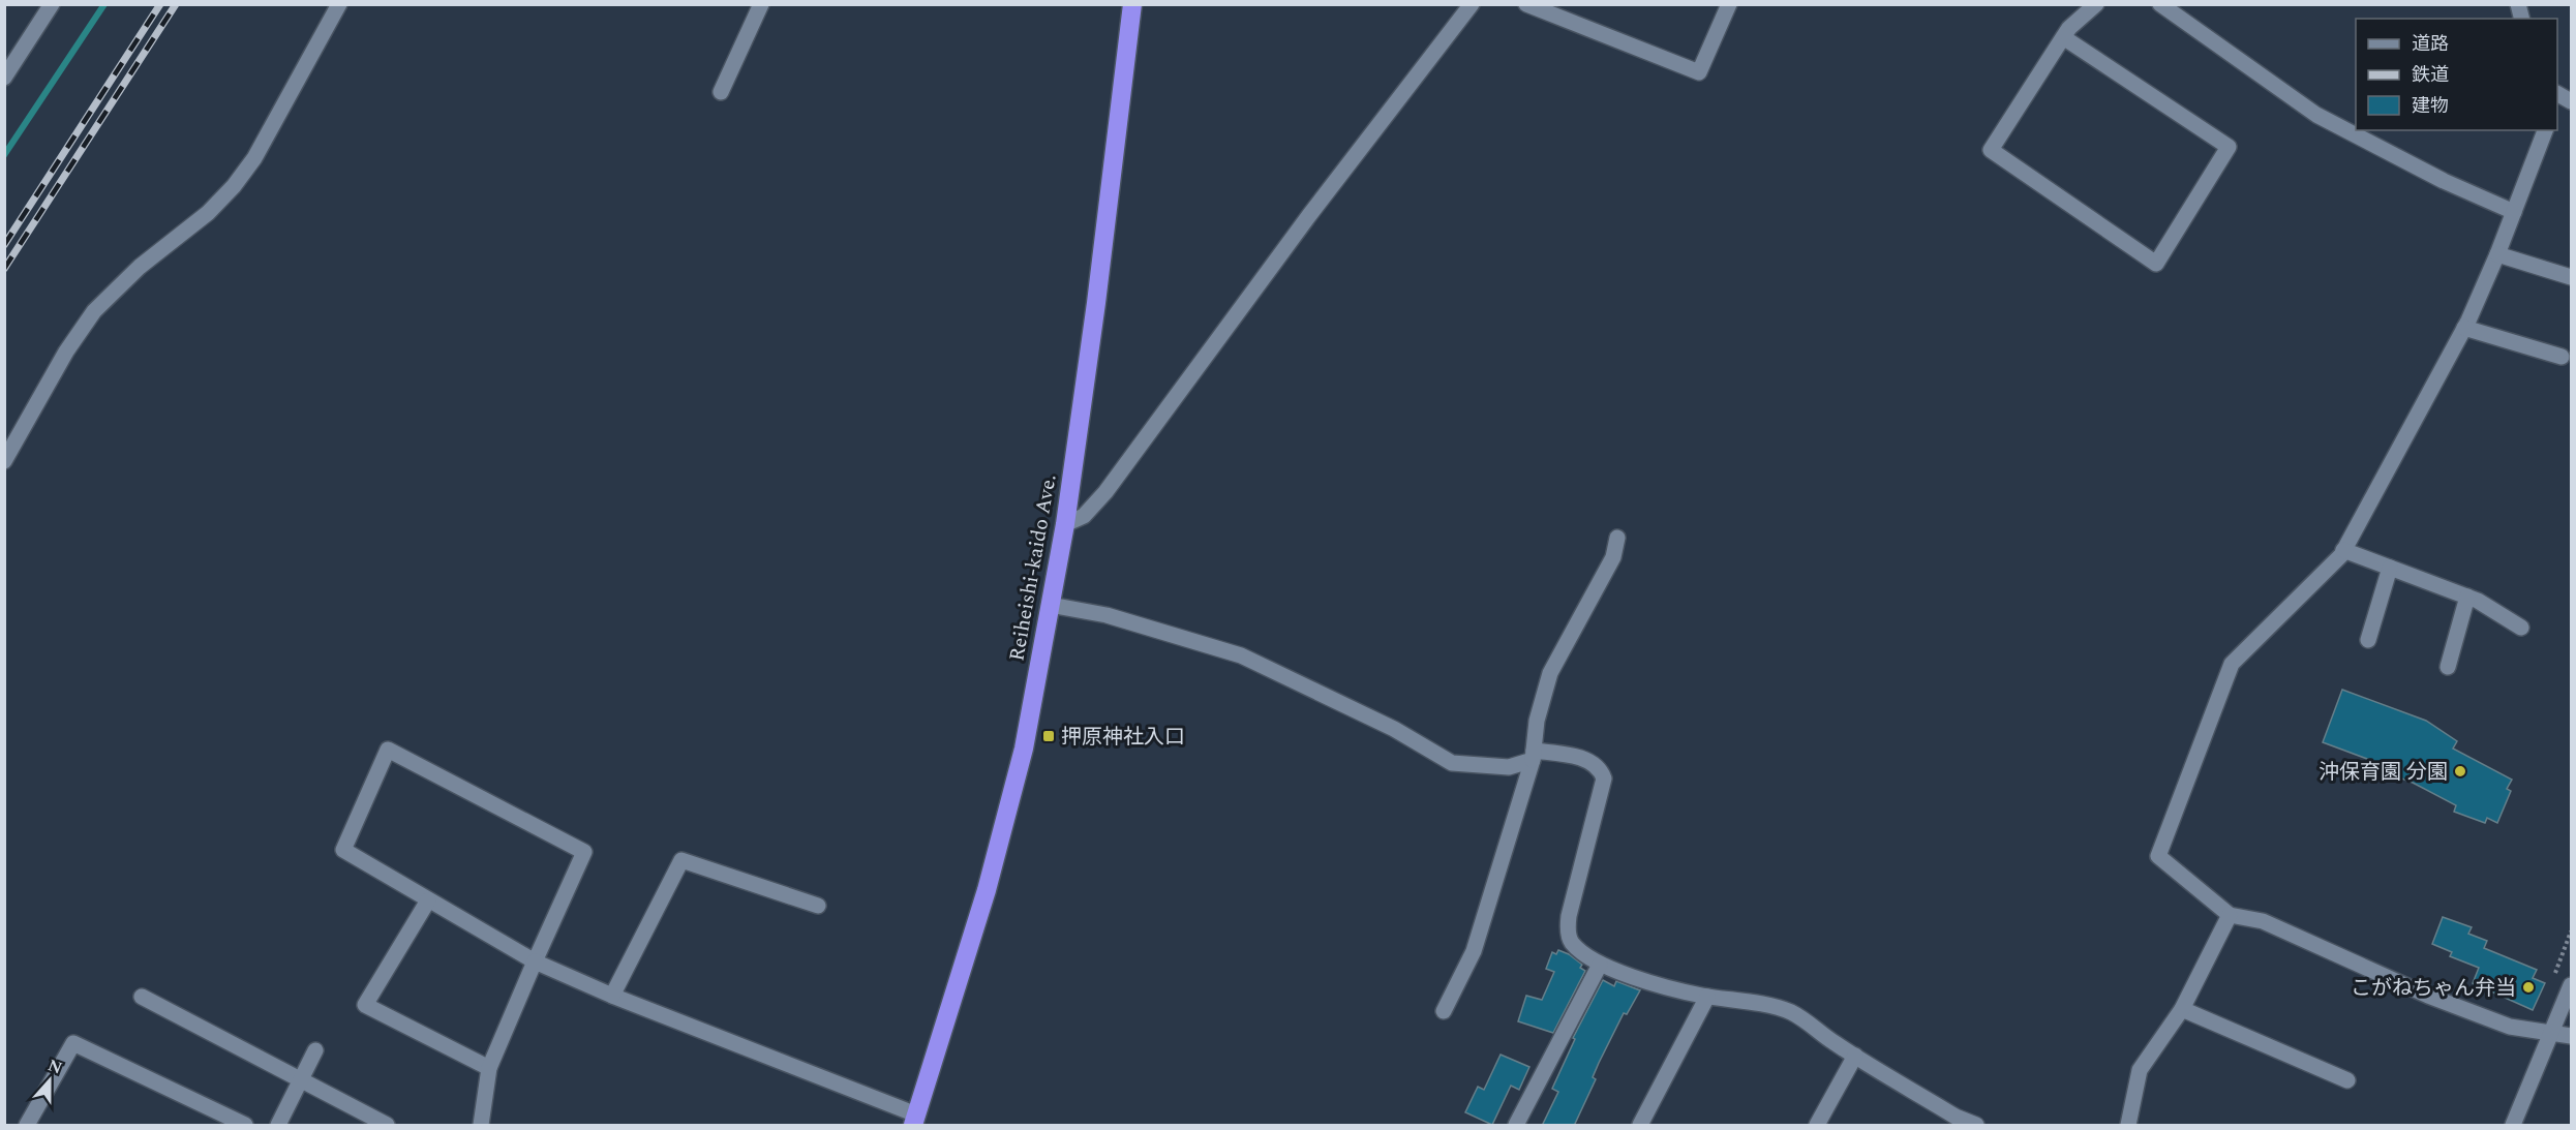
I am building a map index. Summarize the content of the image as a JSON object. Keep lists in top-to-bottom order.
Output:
{
  "streets": {
    "highway": ["Reiheishi-kaido Ave."]
  },
  "places": {
    "transit": ["押原神社入口"],
    "other": ["沖保育園 分園", "こがねちゃん弁当"]
  },
  "legend": ["道路", "鉄道", "建物"],
  "north": "top"
}
